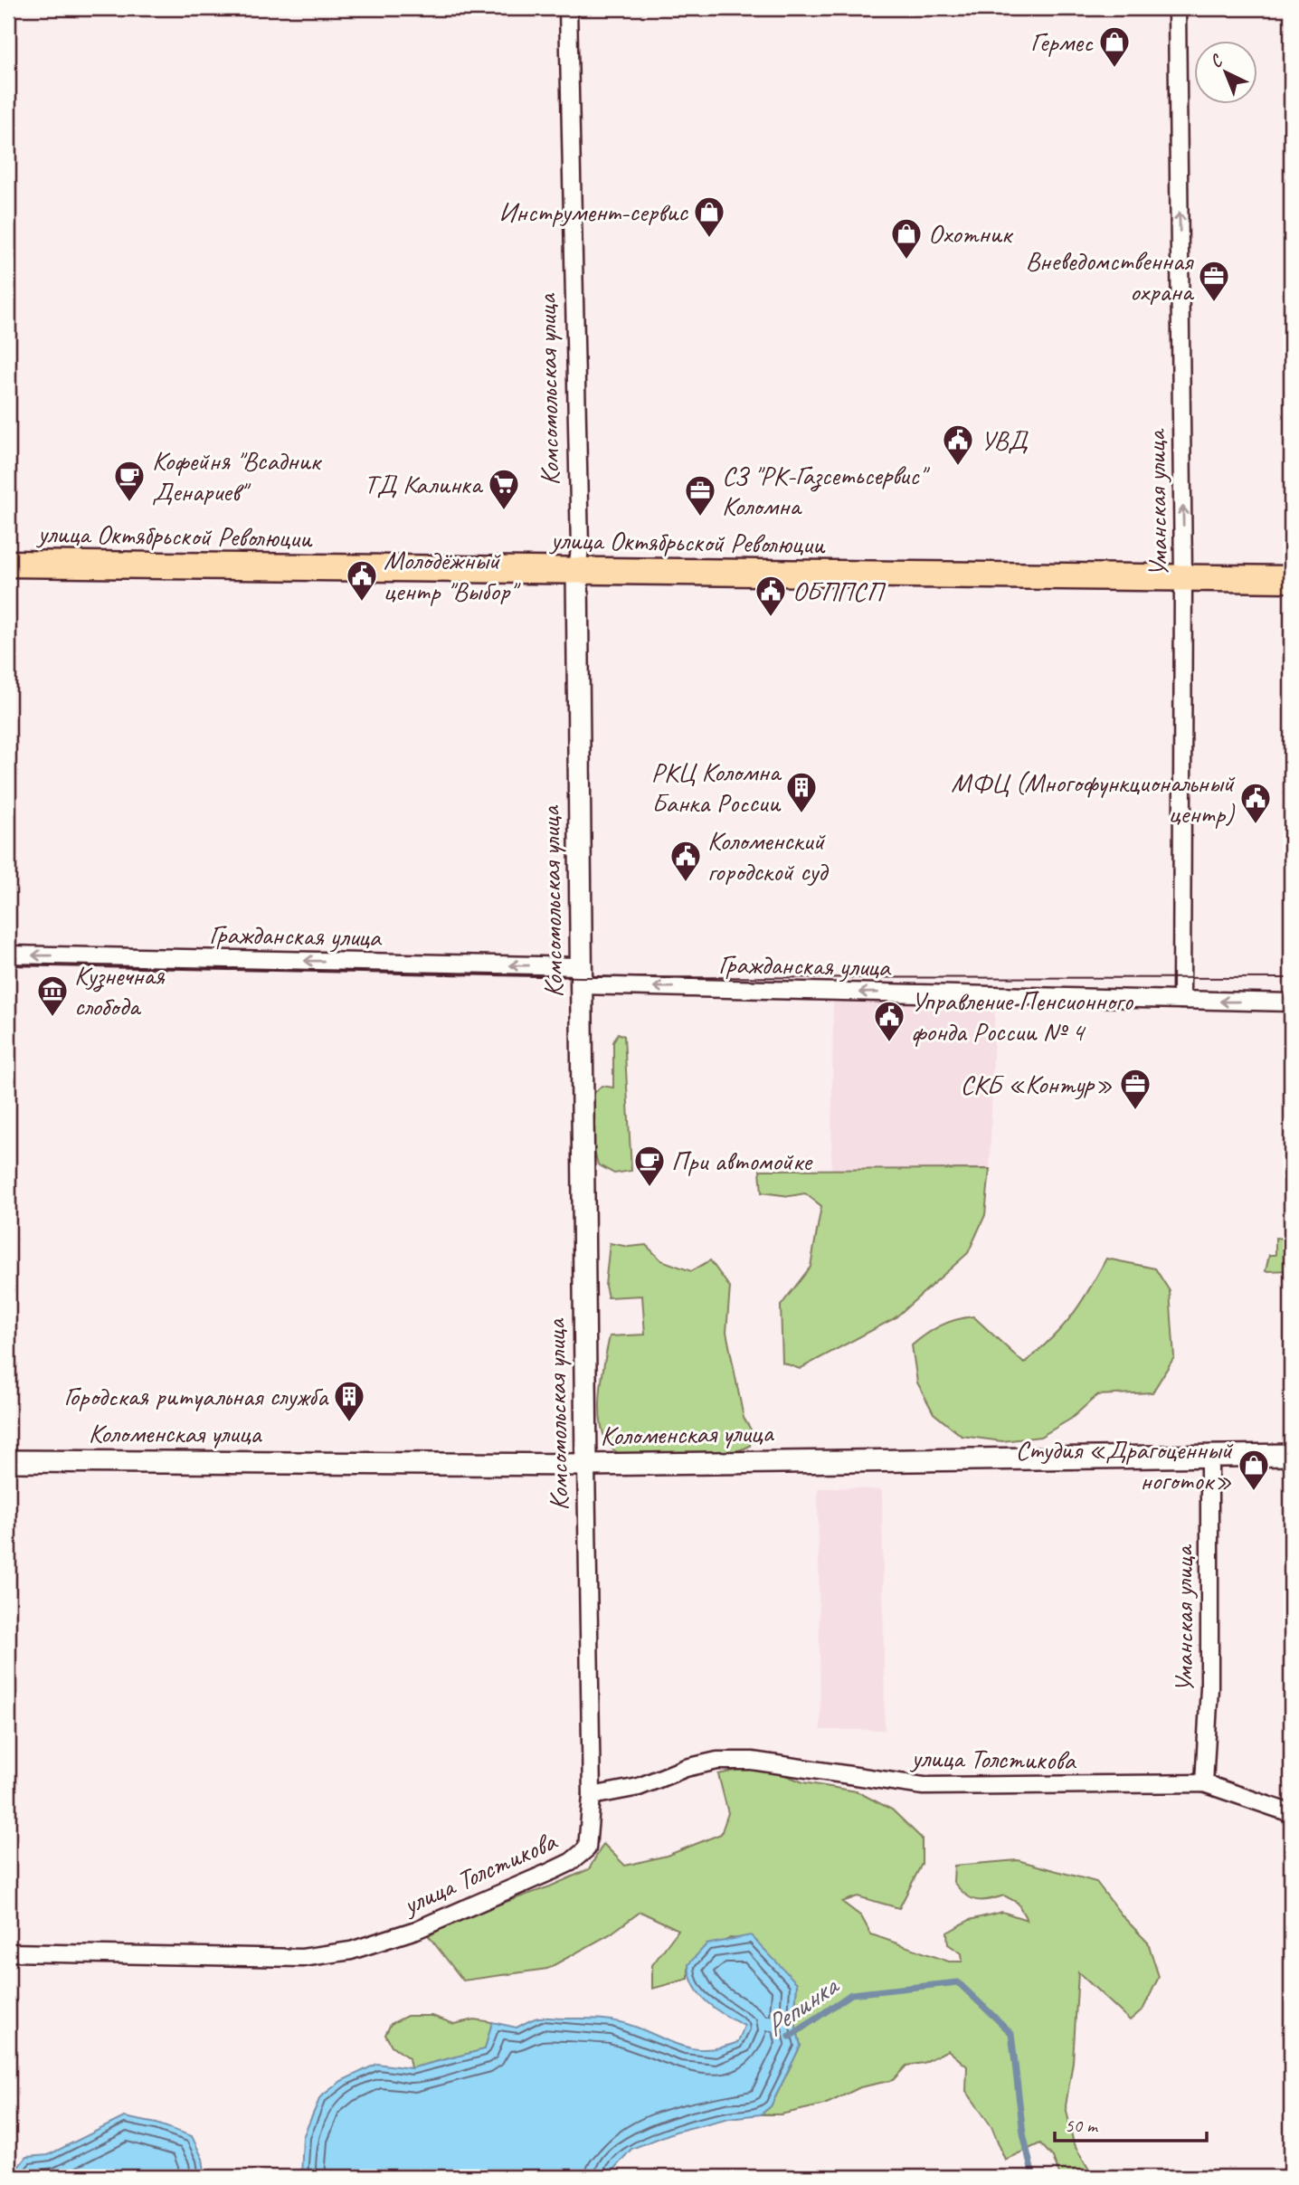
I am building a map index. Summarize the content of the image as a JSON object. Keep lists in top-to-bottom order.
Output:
{
  "streets": {
    "main road": ["улица Октябрьской Революции"],
    "street": [
      "Комсомольская улица",
      "Уманская улица",
      "Гражданская улица",
      "Коломенская улица",
      "улица Толстикова"
    ]
  },
  "crossings": [
    ["Комсомольская улица", "улица Октябрьской Революции"],
    ["Комсомольская улица", "Гражданская улица"],
    ["Комсомольская улица", "Коломенская улица"],
    ["Комсомольская улица", "улица Толстикова"],
    ["Уманская улица", "улица Октябрьской Революции"],
    ["Уманская улица", "Гражданская улица"],
    ["Уманская улица", "Коломенская улица"],
    ["Уманская улица", "улица Толстикова"]
  ],
  "one_way": ["Уманская улица", "Гражданская улица"],
  "water": ["Репинка"],
  "places": {
    "shop": [
      "Гермес",
      "Инструмент-сервис",
      "Охотник",
      "Студия «Драгоценный ноготок»"
    ],
    "office": ["Вневедомственная охрана", "СЗ \"РК-Газсетьсервис\" Коломна", "СКБ «Контур»"],
    "public building": [
      "УВД",
      "Молодёжный центр \"Выбор\"",
      "ОБППСП",
      "МФЦ (Многофункциональный центр)",
      "Коломенский городской суд",
      "Управление Пенсионного фонда России № 4"
    ],
    "cafe": ["Кофейня \"Всадник Денариев\"", "При автомойке"],
    "supermarket": ["ТД Калинка"],
    "building": ["РКЦ Коломна Банка России", "Городская ритуальная служба"],
    "museum": ["Кузнечная слобода"]
  },
  "scale_bar": "50 m",
  "north": "top left"
}
